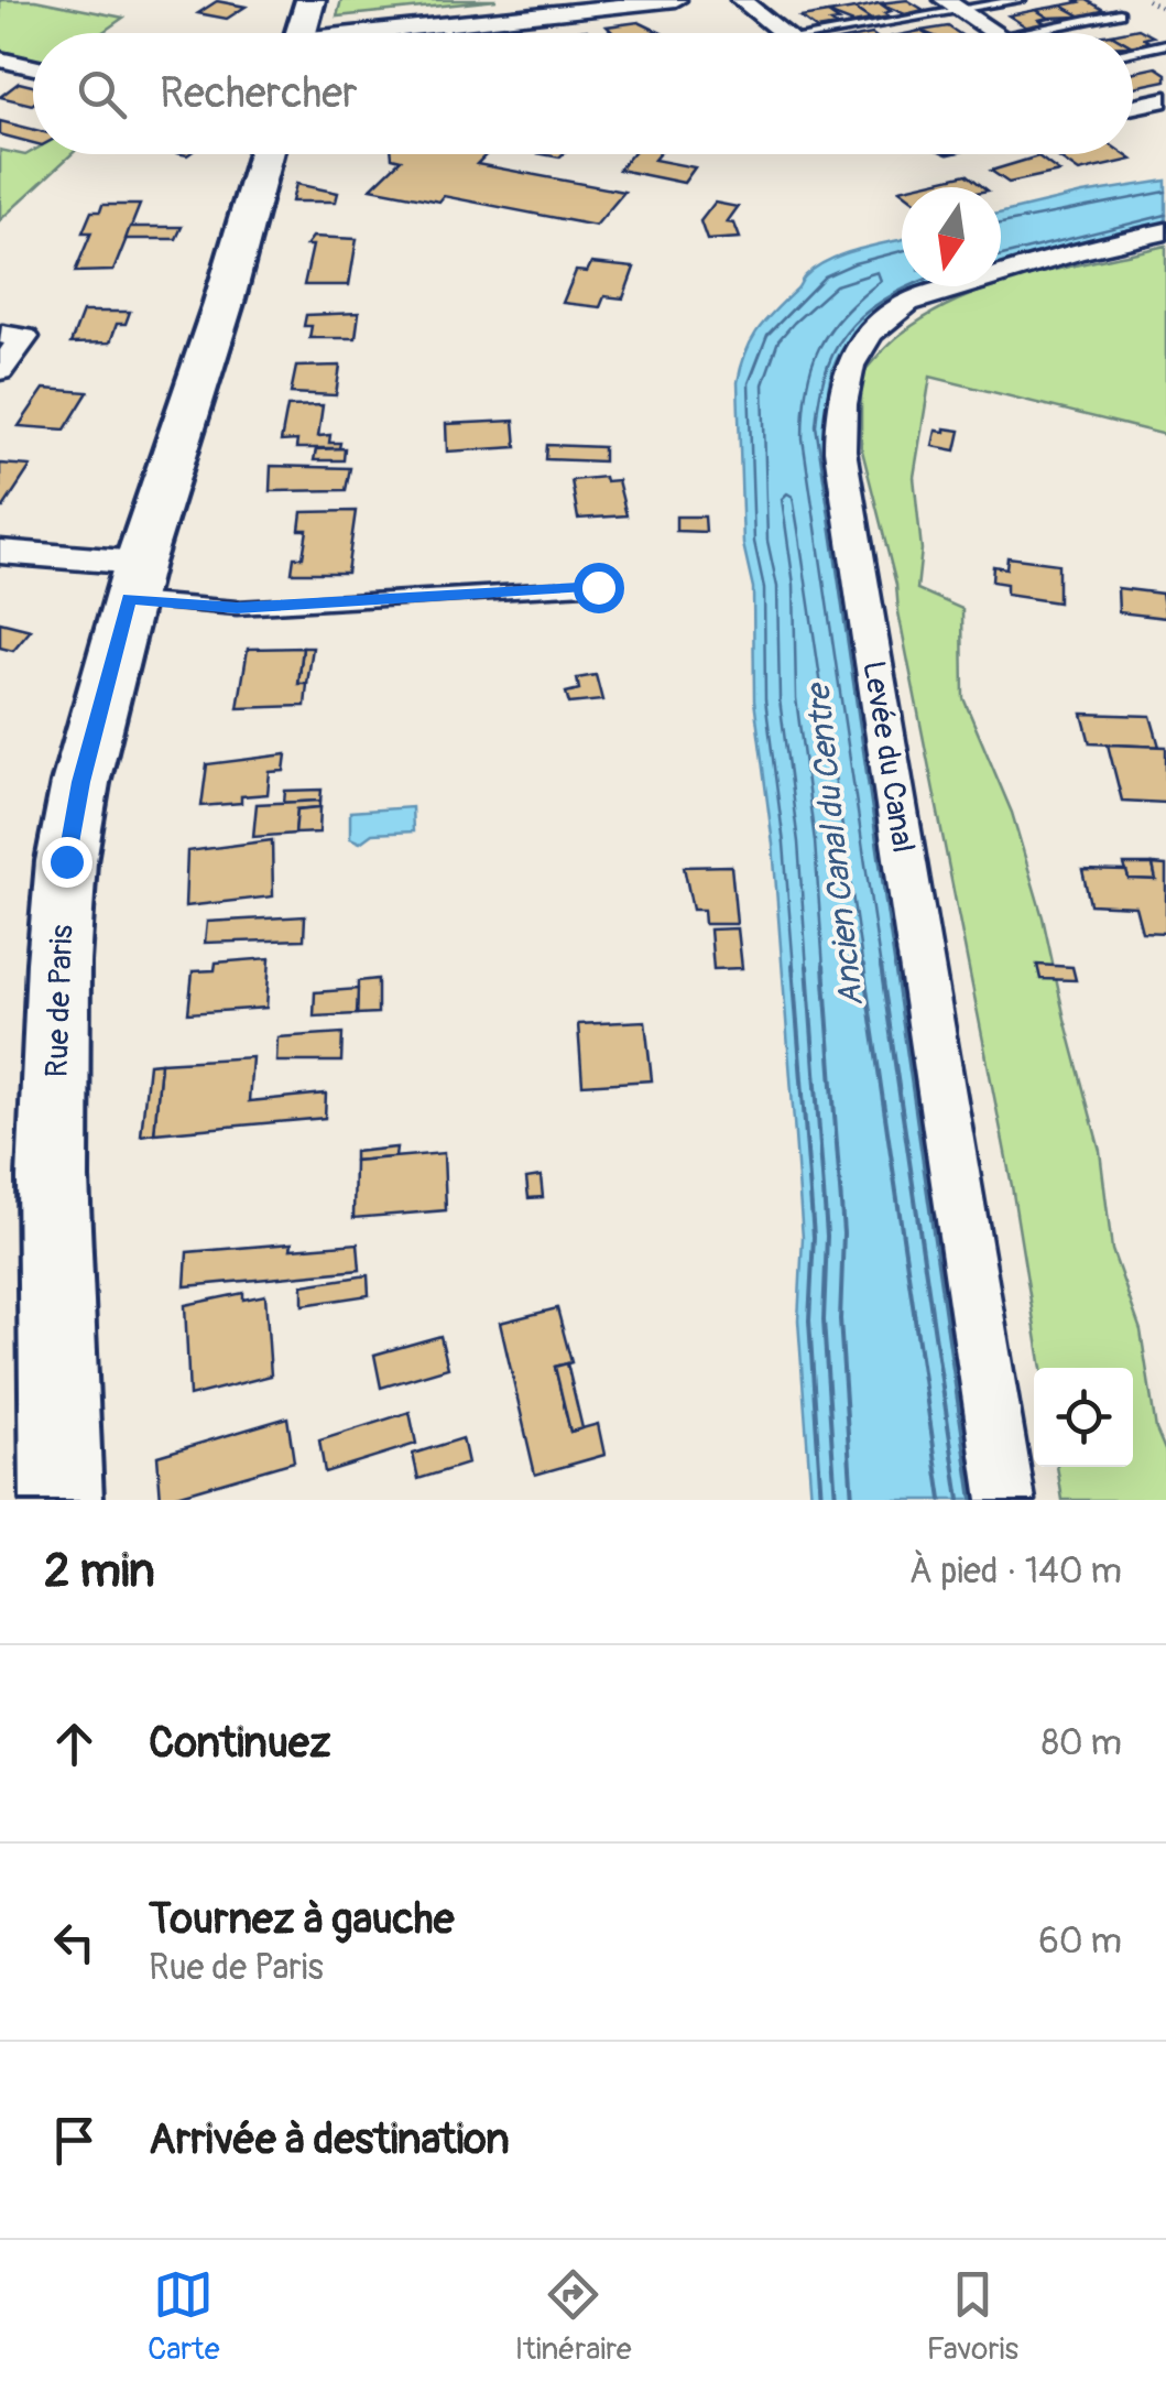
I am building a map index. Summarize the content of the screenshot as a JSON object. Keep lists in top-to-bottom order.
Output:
{
  "streets": {
    "main road": ["Rue de Paris"],
    "street": ["Levée du Canal"]
  },
  "water": ["Ancien Canal du Centre"],
  "north": "bottom",
  "page": {
    "search": "Rechercher",
    "heading": ["2 min", "À pied · 140 m"],
    "list": [
      ["Continuez", "80 m"],
      ["Tournez à gauche", "Rue de Paris", "60 m"],
      "Arrivée à destination"
    ],
    "nav": ["Carte", "Itinéraire", "Favoris"]
  }
}
